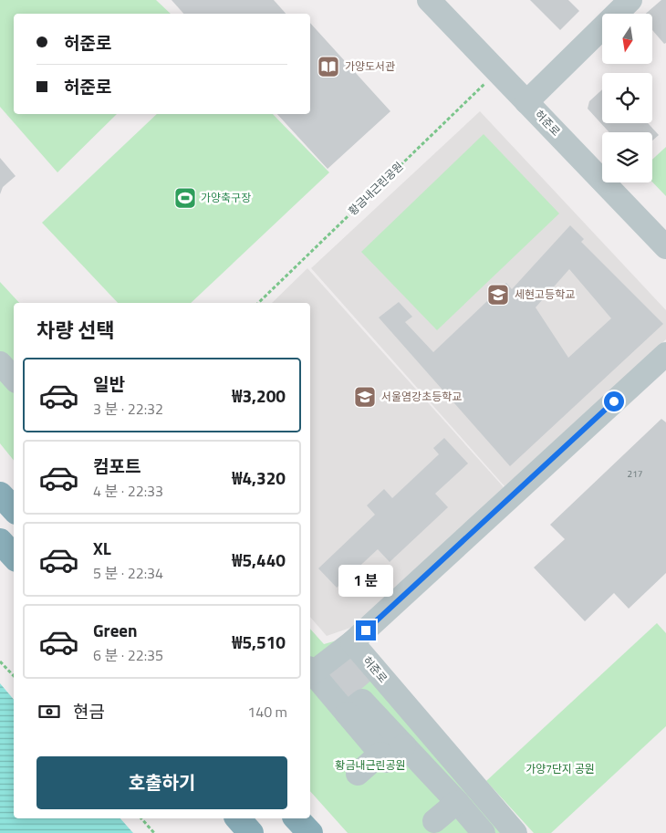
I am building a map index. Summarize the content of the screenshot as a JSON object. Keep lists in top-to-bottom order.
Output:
{
  "streets": {
    "street": ["허준로"],
    "path": ["황금내근린공원"]
  },
  "crossings": [
    ["허준로", "황금내근린공원"]
  ],
  "parks": ["황금내근린공원", "가양7단지 공원"],
  "places": {
    "library": ["가양도서관"],
    "sports": ["가양축구장"],
    "school or university": ["세현고등학교", "서울염강초등학교"]
  },
  "house_numbers": ["217"],
  "north": "bottom",
  "page": {
    "banner": ["허준로", "허준로"],
    "heading": "차량 선택",
    "list": [
      {
        "name": "일반",
        "note": "3 분 · 22:32",
        "value": "₩3,200"
      },
      {
        "name": "컴포트",
        "note": "4 분 · 22:33",
        "value": "₩4,320"
      },
      {
        "name": "XL",
        "note": "5 분 · 22:34",
        "value": "₩5,440"
      },
      {
        "name": "Green",
        "note": "6 분 · 22:35",
        "value": "₩5,510"
      }
    ],
    "bubble": "1 분",
    "pay": ["현금", "140 m"],
    "buttons": "호출하기"
  }
}
